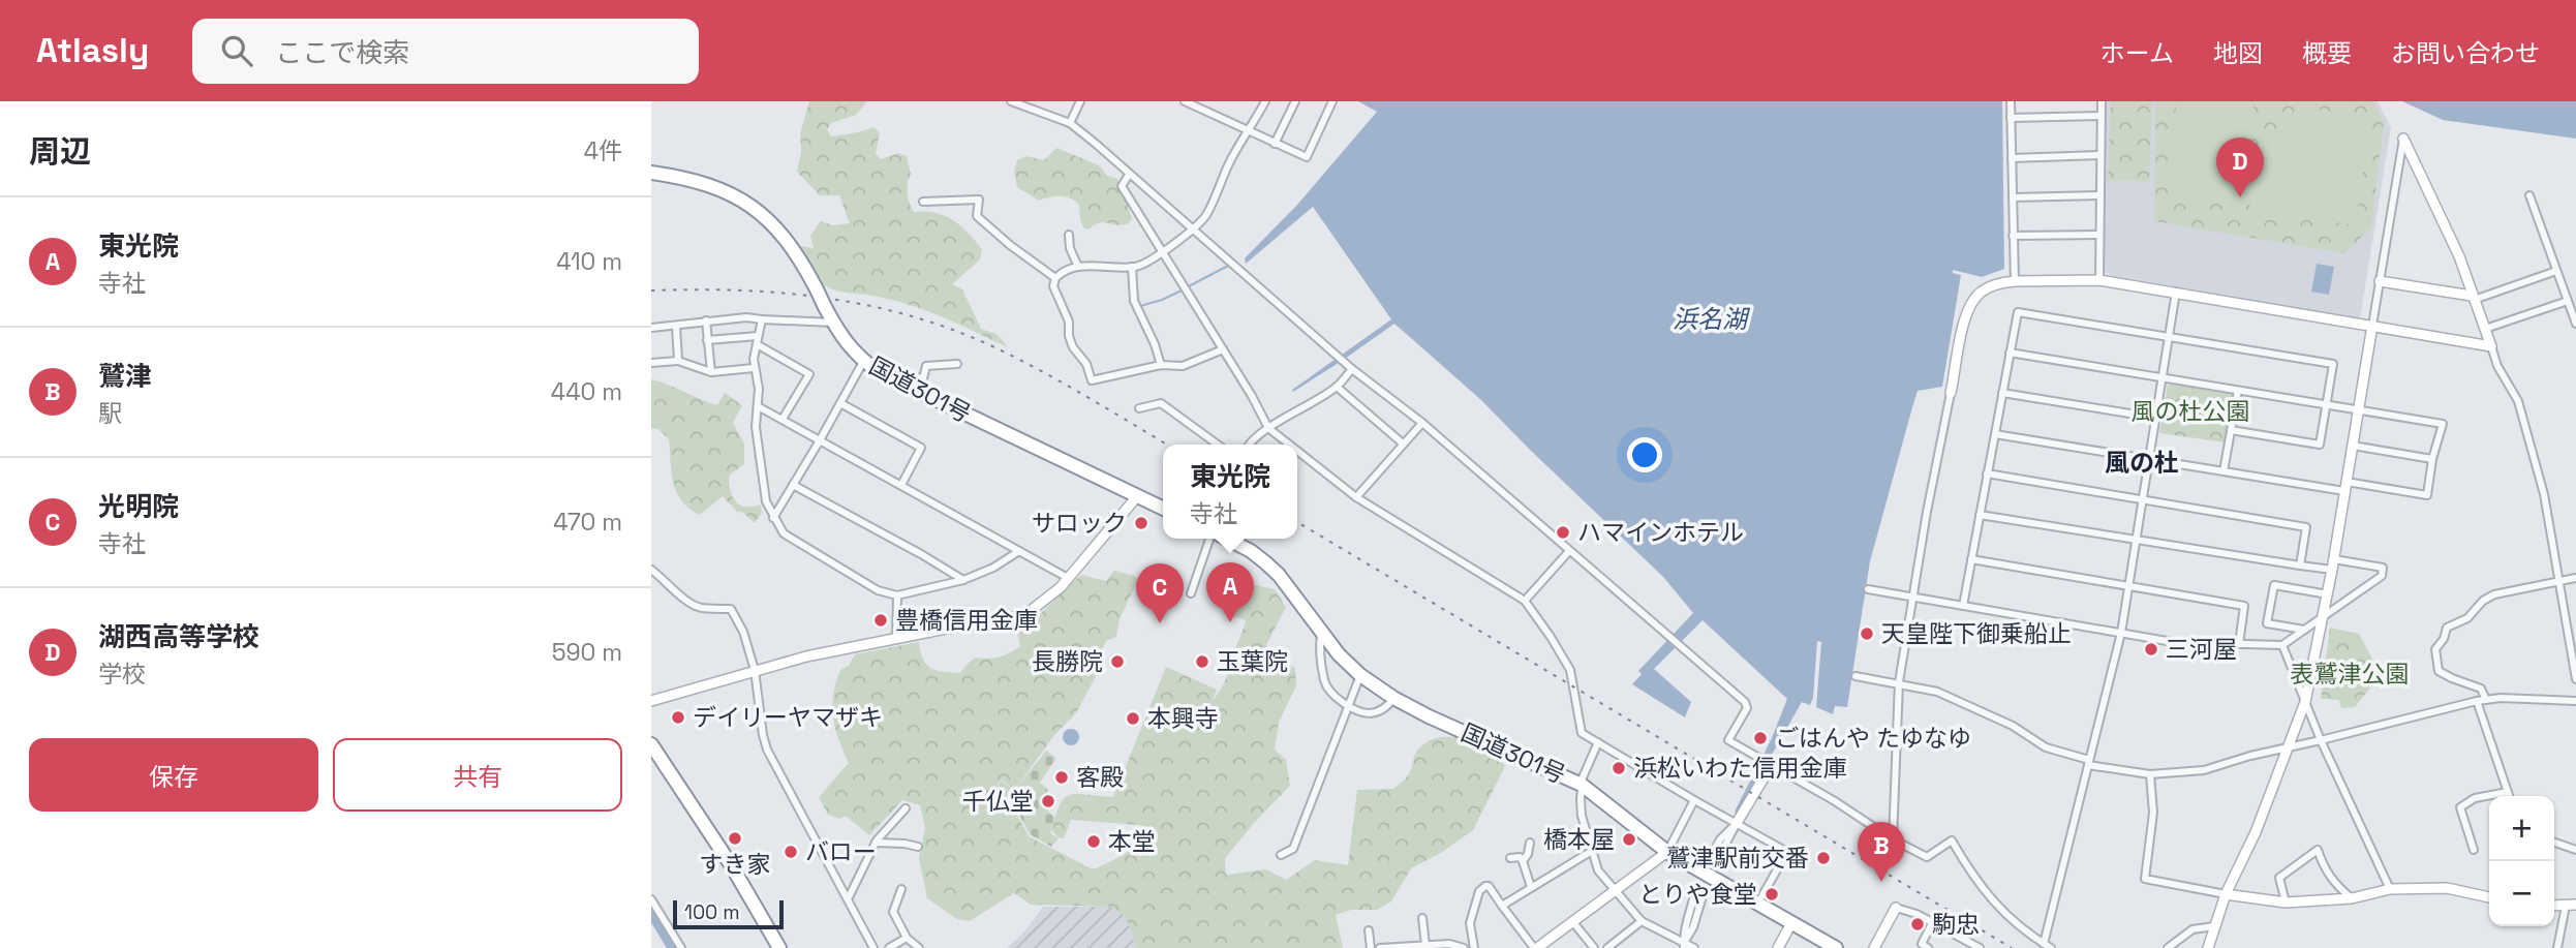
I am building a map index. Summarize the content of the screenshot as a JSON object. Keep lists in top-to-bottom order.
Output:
{
  "streets": {
    "highway": ["国道301号"]
  },
  "districts": ["風の杜"],
  "water": ["浜名湖"],
  "parks": ["風の杜公園", "表鷲津公園"],
  "places": [
    "サロック",
    "ハマインホテル",
    "豊橋信用金庫",
    "天皇陛下御乗船止",
    "三河屋",
    "長勝院",
    "玉葉院",
    "デイリーヤマザキ",
    "本興寺",
    "ごはんや たゆなゆ",
    "浜松いわた信用金庫",
    "客殿",
    "千仏堂",
    "すき家",
    "橋本屋",
    "本堂",
    "バロー",
    "鷲津駅前交番",
    "とりや食堂",
    "駒忠"
  ],
  "scale_bar": "100 m",
  "page": {
    "header": "Atlasly",
    "search": "ここで検索",
    "nav": [
      "ホーム",
      "地図",
      "概要",
      "お問い合わせ"
    ],
    "heading": ["周辺", "4件"],
    "pins": [
      "D",
      "A",
      "C",
      "B"
    ],
    "list": [
      {
        "mark": "A",
        "name": "東光院",
        "note": "寺社",
        "value": "410 m"
      },
      {
        "mark": "B",
        "name": "鷲津",
        "note": "駅",
        "value": "440 m"
      },
      {
        "mark": "C",
        "name": "光明院",
        "note": "寺社",
        "value": "470 m"
      },
      {
        "mark": "D",
        "name": "湖西高等学校",
        "note": "学校",
        "value": "590 m"
      }
    ],
    "popup": ["東光院", "寺社"],
    "buttons": ["保存", "共有"],
    "map_buttons": ["+", "−"],
    "scale": "100 m"
  }
}
